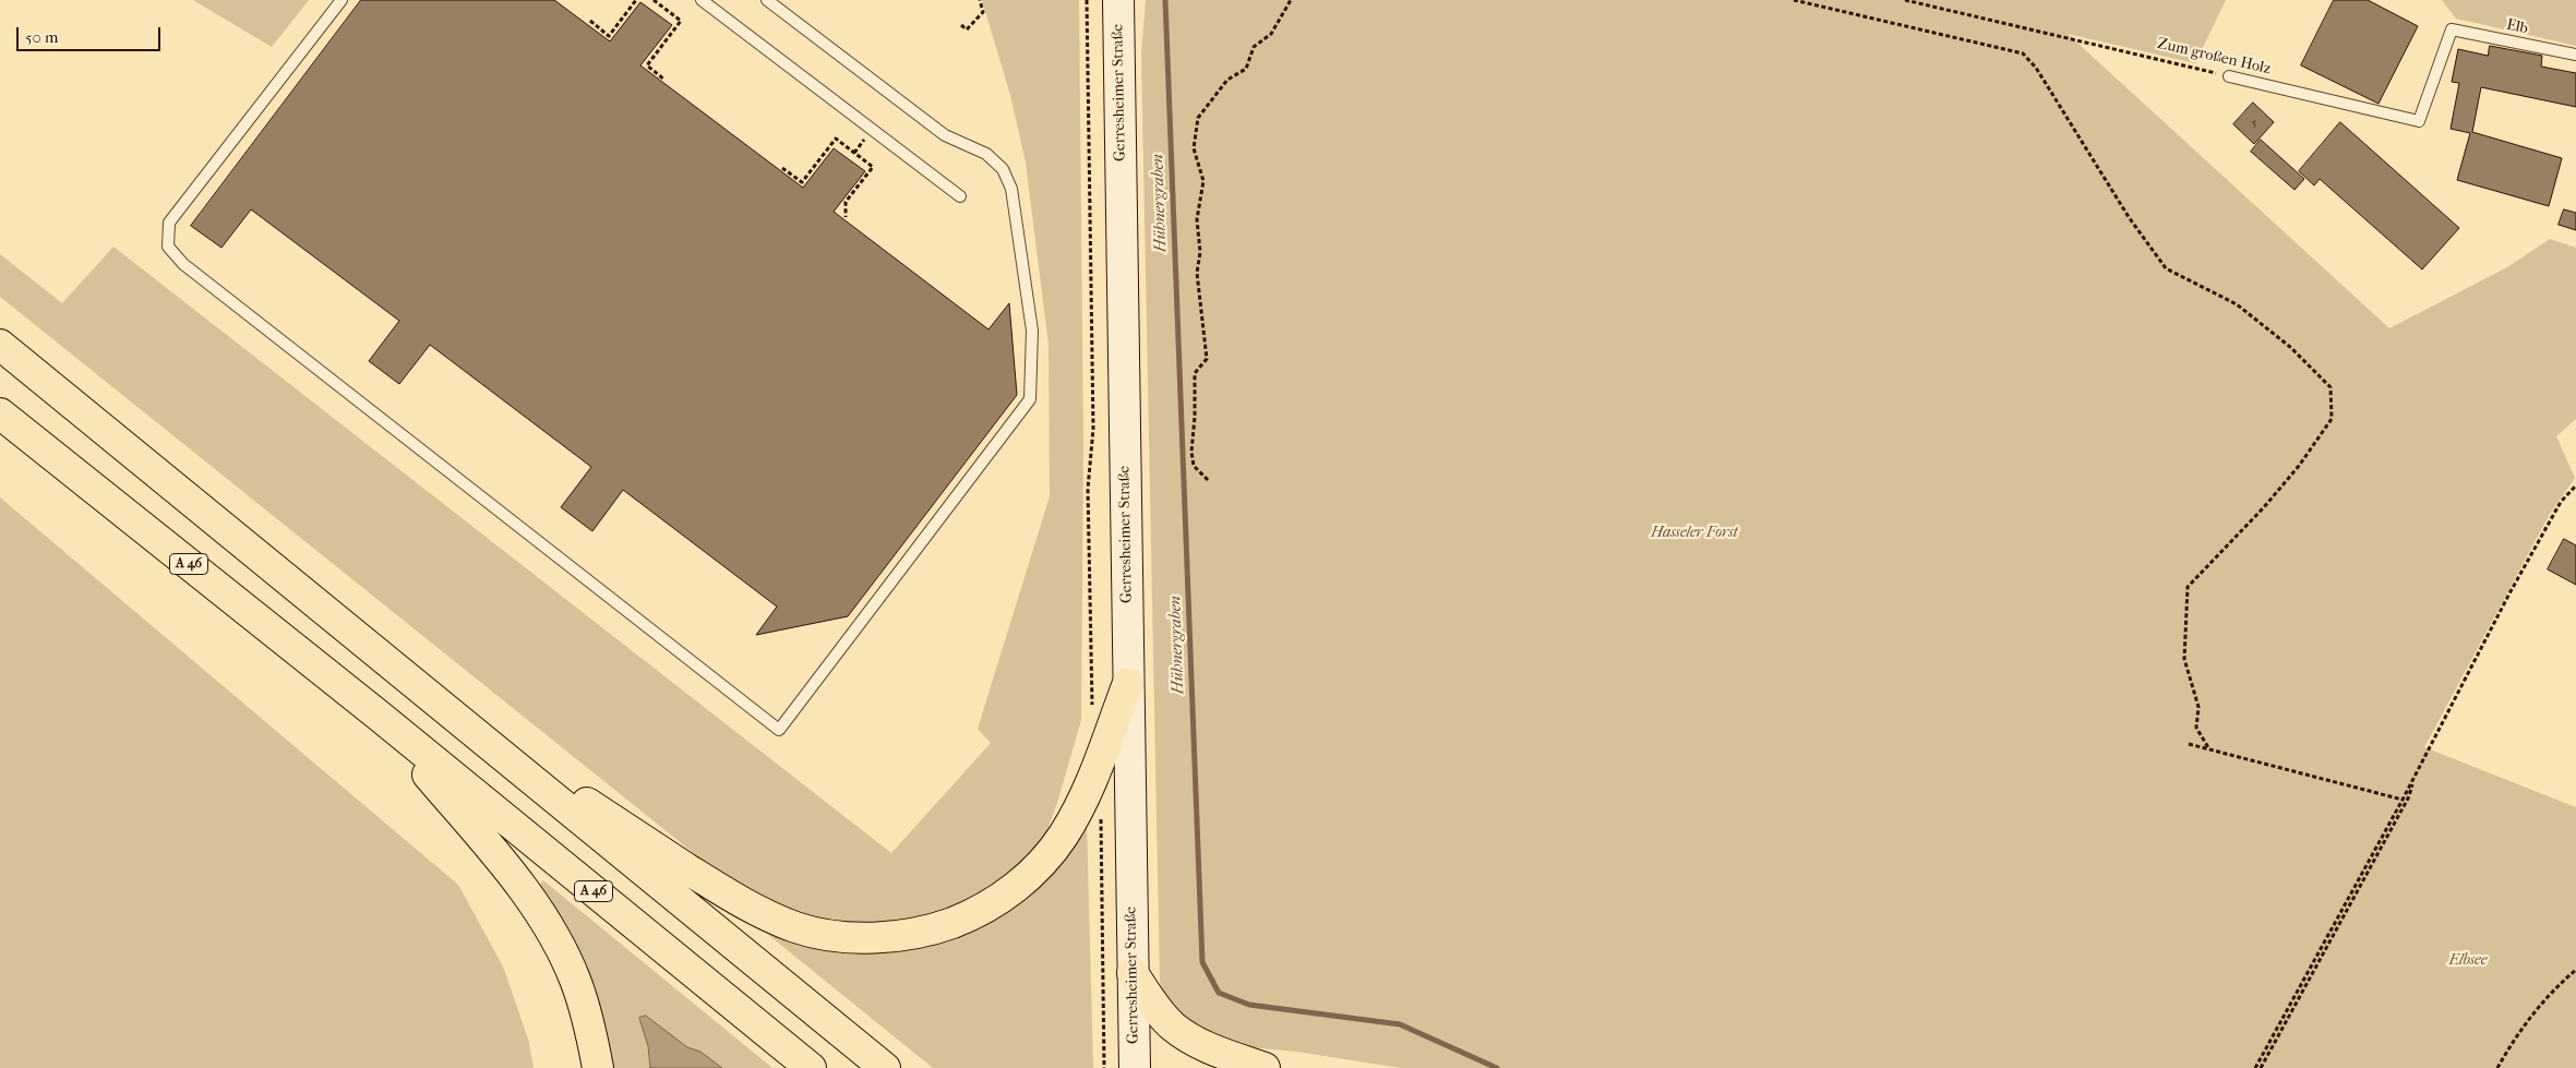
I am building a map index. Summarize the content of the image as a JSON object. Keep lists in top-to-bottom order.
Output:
{
  "streets": {
    "highway": ["A 46"],
    "main road": ["Gerresheimer Straße"],
    "lane": ["Elb", "Zum großen Holz"]
  },
  "crossings": [
    ["Elb", "Zum großen Holz"]
  ],
  "water": ["Hühnergraben"],
  "parks": ["Hasseler Forst", "Elbsee"],
  "house_numbers": ["5"],
  "scale_bar": "50 m"
}
